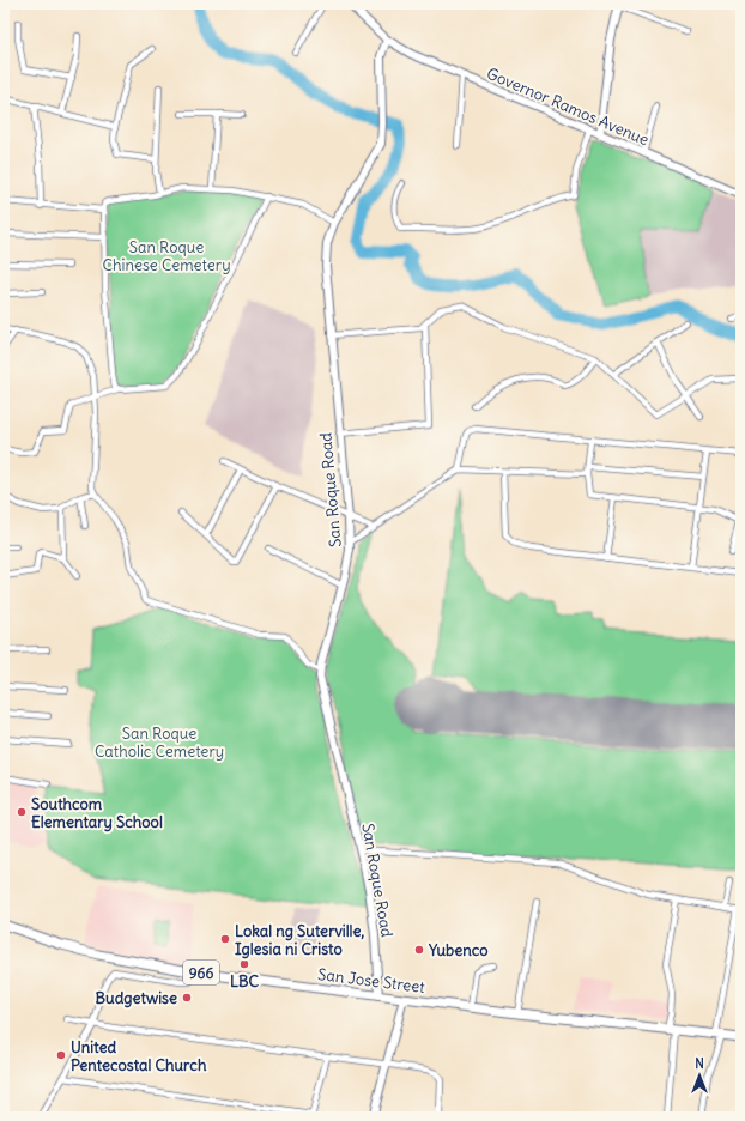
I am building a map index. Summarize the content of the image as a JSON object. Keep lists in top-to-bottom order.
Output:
{
  "streets": {
    "main road": [
      "Governor Ramos Avenue",
      "San Roque Road",
      "966",
      "San Jose Street"
    ]
  },
  "crossings": [
    ["Governor Ramos Avenue", "San Roque Road"],
    ["San Roque Road", "San Jose Street"]
  ],
  "parks": ["San Roque Chinese Cemetery", "San Roque Catholic Cemetery"],
  "places": [
    "Southcom Elementary School",
    "Lokal ng Suterville, Iglesia ni Cristo",
    "Yubenco",
    "LBC",
    "Budgetwise",
    "United Pentecostal Church"
  ],
  "north": "top"
}
